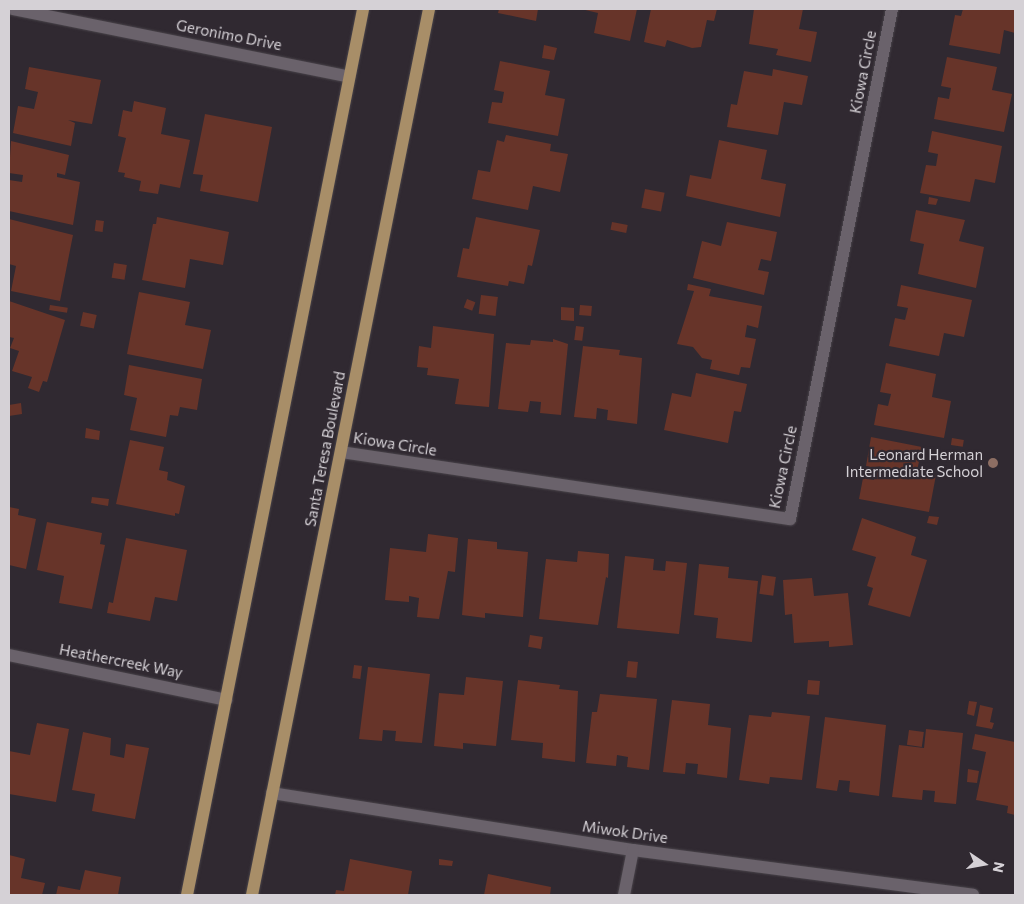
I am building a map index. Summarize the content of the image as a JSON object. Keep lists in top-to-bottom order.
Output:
{
  "streets": {
    "main road": ["Santa Teresa Boulevard"],
    "street": [
      "Geronimo Drive",
      "Kiowa Circle",
      "Heathercreek Way",
      "Miwok Drive"
    ]
  },
  "crossings": [
    ["Kiowa Circle", "Santa Teresa Boulevard"],
    ["Santa Teresa Boulevard", "Miwok Drive"]
  ],
  "places": ["Leonard Herman Intermediate School"],
  "north": "right"
}
